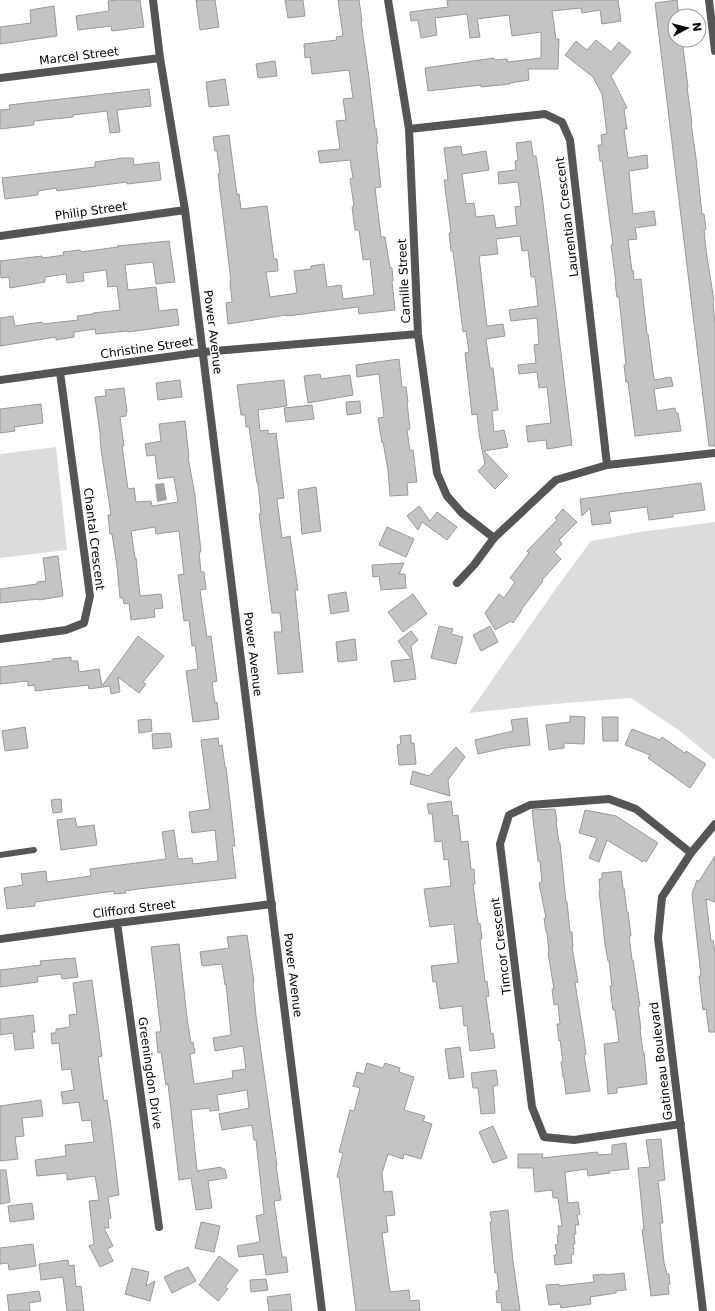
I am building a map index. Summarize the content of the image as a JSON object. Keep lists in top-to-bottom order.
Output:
{
  "streets": {
    "street": [
      "Marcel Street",
      "Philip Street",
      "Laurentian Crescent",
      "Camille Street",
      "Power Avenue",
      "Christine Street",
      "Chantal Crescent",
      "Clifford Street",
      "Timcor Crescent",
      "Gatineau Boulevard",
      "Greeningdon Drive"
    ]
  },
  "crossings": [
    ["Marcel Street", "Power Avenue"],
    ["Philip Street", "Power Avenue"],
    ["Laurentian Crescent", "Camille Street"],
    ["Camille Street", "Christine Street"],
    ["Power Avenue", "Christine Street"],
    ["Power Avenue", "Clifford Street"],
    ["Christine Street", "Chantal Crescent"],
    ["Clifford Street", "Greeningdon Drive"],
    ["Timcor Crescent", "Gatineau Boulevard"]
  ],
  "north": "right"
}
